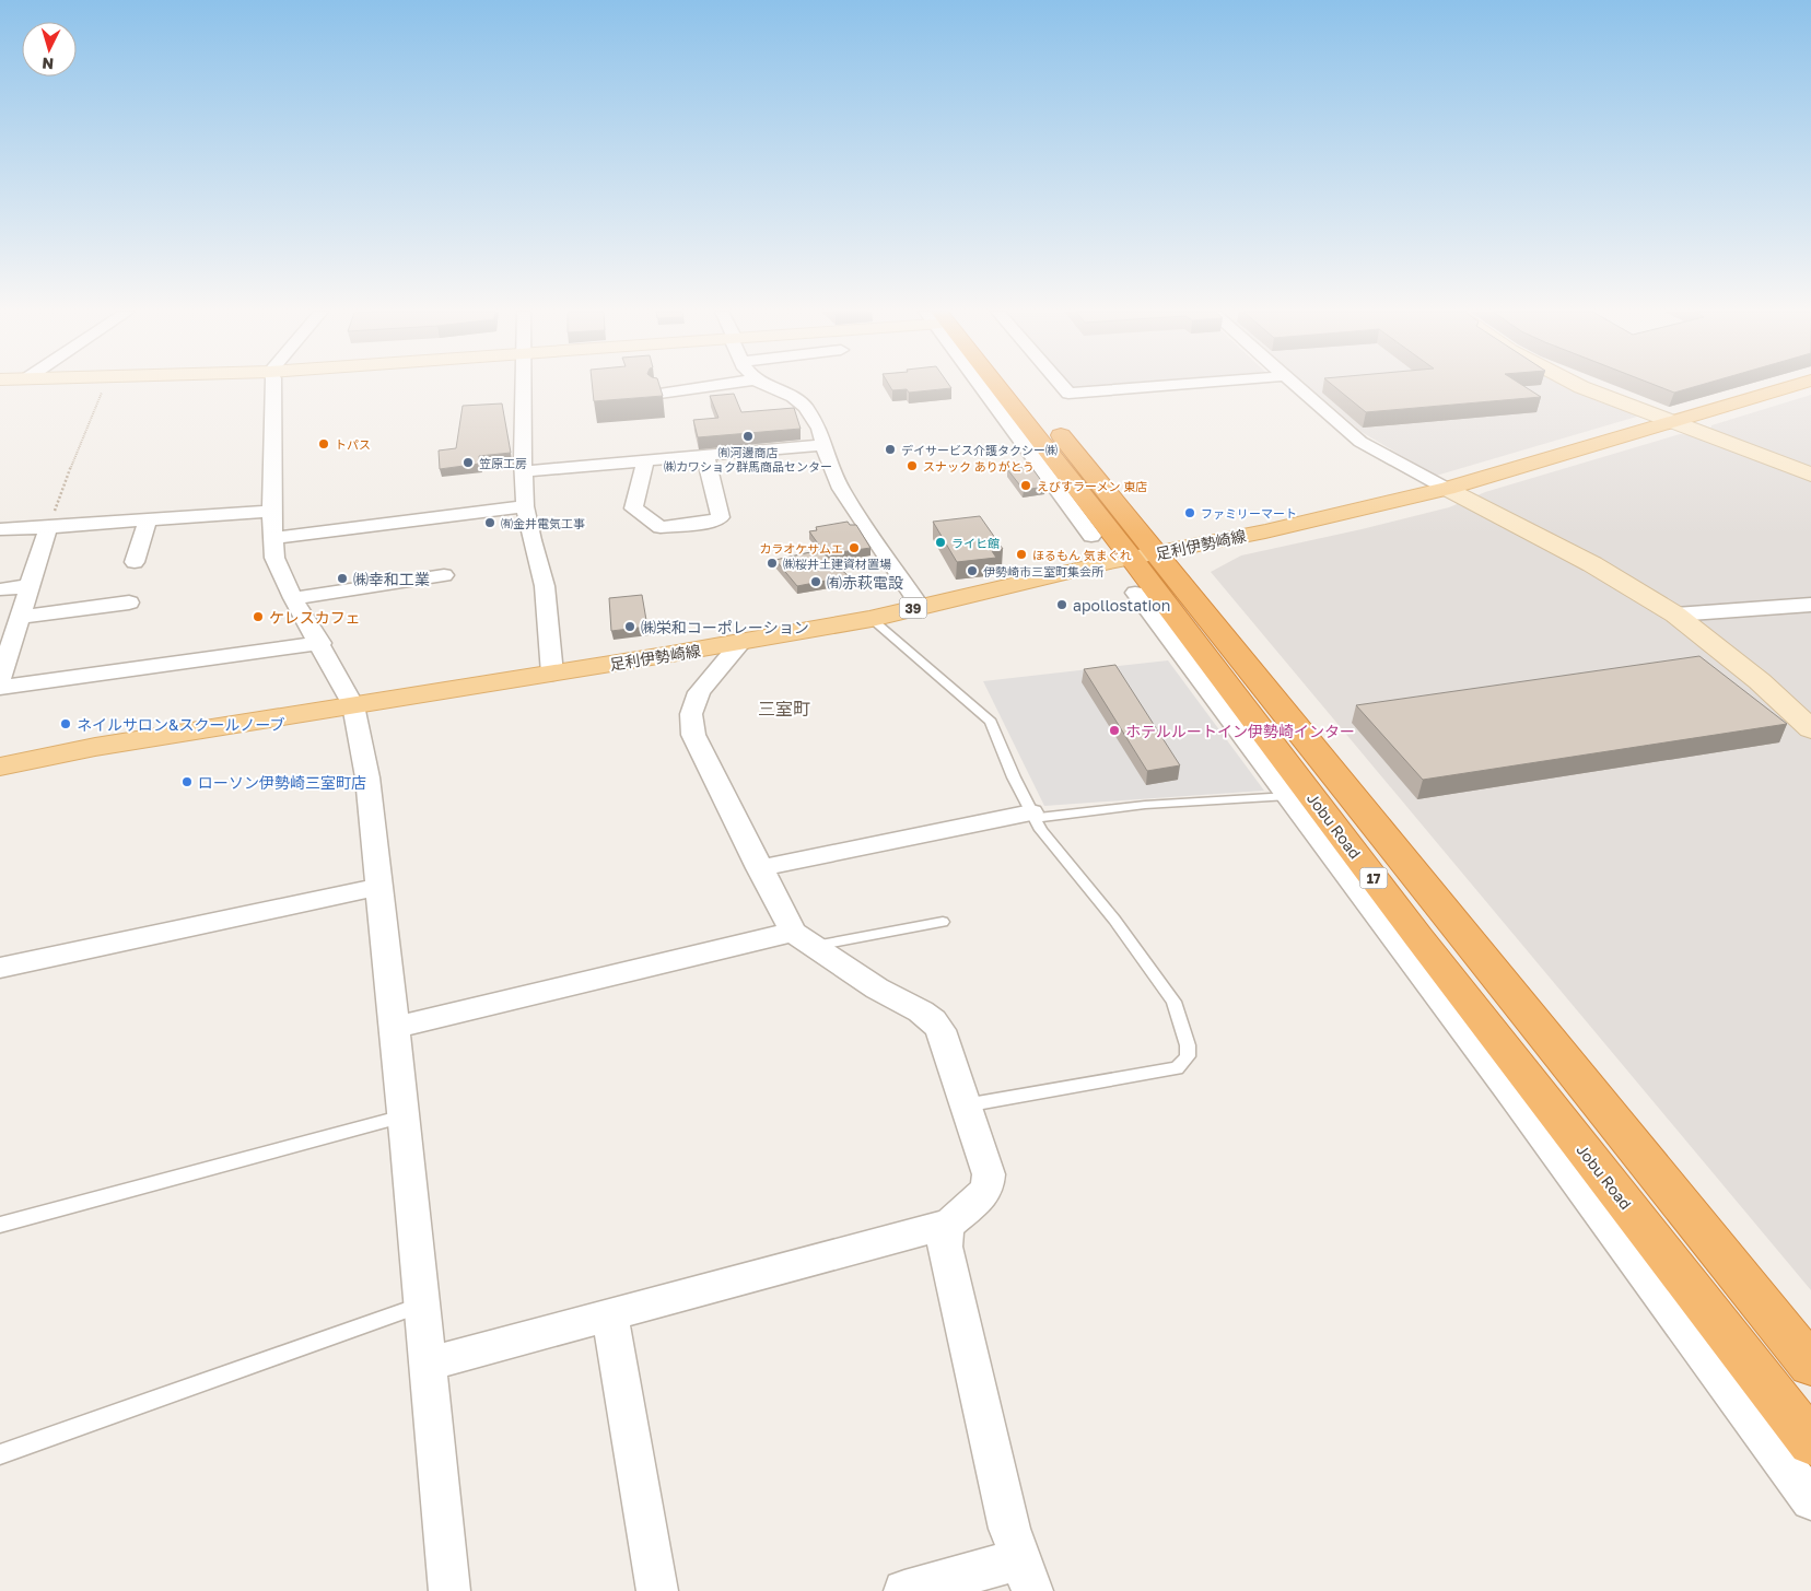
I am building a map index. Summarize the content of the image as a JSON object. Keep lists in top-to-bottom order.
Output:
{
  "streets": {
    "highway": ["Jobu Road", "17"],
    "main road": ["足利伊勢崎線", "39"]
  },
  "crossings": [
    ["足利伊勢崎線", "Jobu Road"]
  ],
  "districts": ["三室町"],
  "places": [
    "㈲河邊商店 ㈱カワショク群馬商品センター",
    "トパス",
    "デイサービス介護タクシー㈱",
    "笠原工房",
    "スナック ありがとう",
    "えびすラーメン 東店",
    "ファミリーマート",
    "㈲金井電気工事",
    "ライヒ館",
    "カラオケサムエ",
    "ほるもん 気まぐれ",
    "㈱桜井土建資材置場",
    "伊勢崎市三室町集会所",
    "㈱幸和工業",
    "㈲赤萩電設",
    "apollostation",
    "ケレスカフェ",
    "㈱栄和コーポレーション",
    "ネイルサロン&スクールノーブ",
    "ホテルルートイン伊勢崎インター",
    "ローソン伊勢崎三室町店"
  ],
  "north": "bottom"
}
